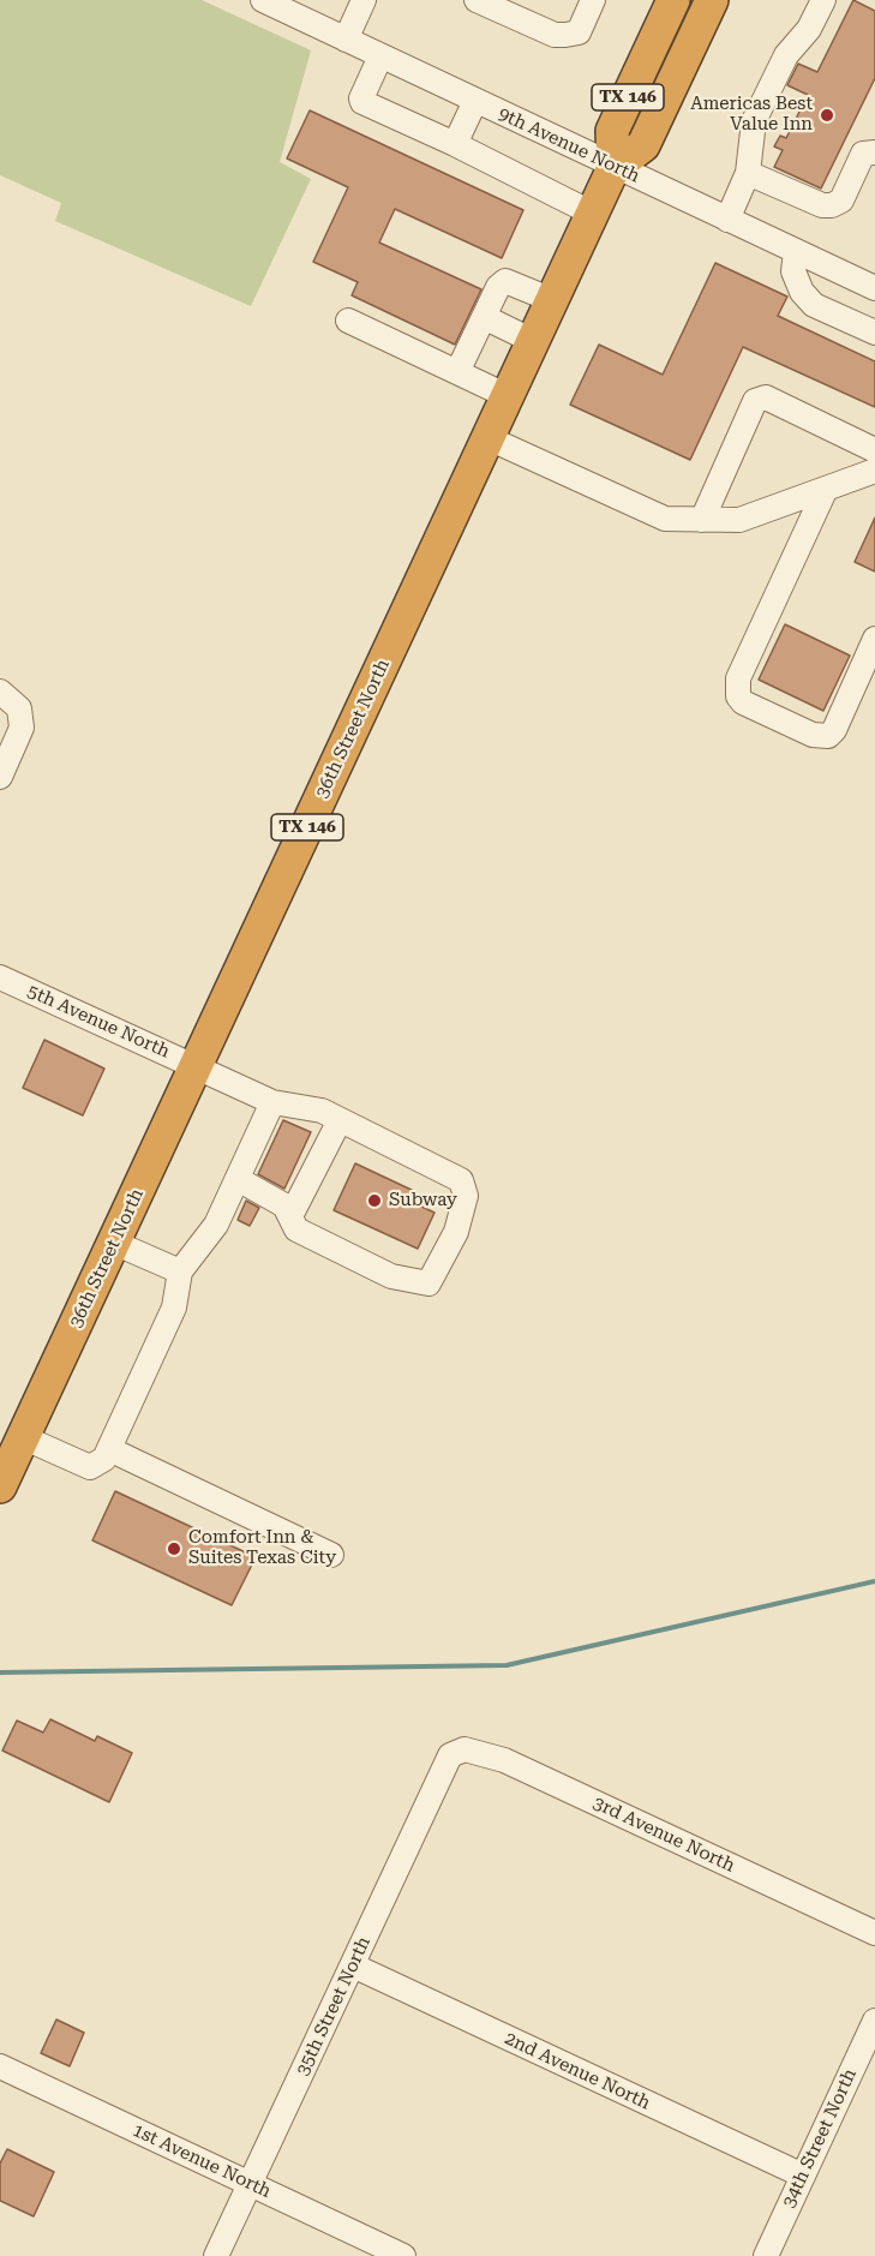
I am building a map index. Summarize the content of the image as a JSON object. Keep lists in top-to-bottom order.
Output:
{
  "streets": {
    "highway": ["TX 146", "36th Street North"],
    "street": [
      "9th Avenue North",
      "5th Avenue North",
      "3rd Avenue North",
      "35th Street North",
      "2nd Avenue North",
      "34th Street North",
      "1st Avenue North"
    ]
  },
  "crossings": [
    ["TX 146", "9th Avenue North"],
    ["TX 146", "36th Street North"],
    ["9th Avenue North", "36th Street North"],
    ["36th Street North", "5th Avenue North"],
    ["3rd Avenue North", "35th Street North"],
    ["35th Street North", "2nd Avenue North"],
    ["35th Street North", "1st Avenue North"],
    ["2nd Avenue North", "34th Street North"]
  ],
  "places": ["Americas Best Value Inn", "Subway", "Comfort Inn & Suites Texas City"]
}
